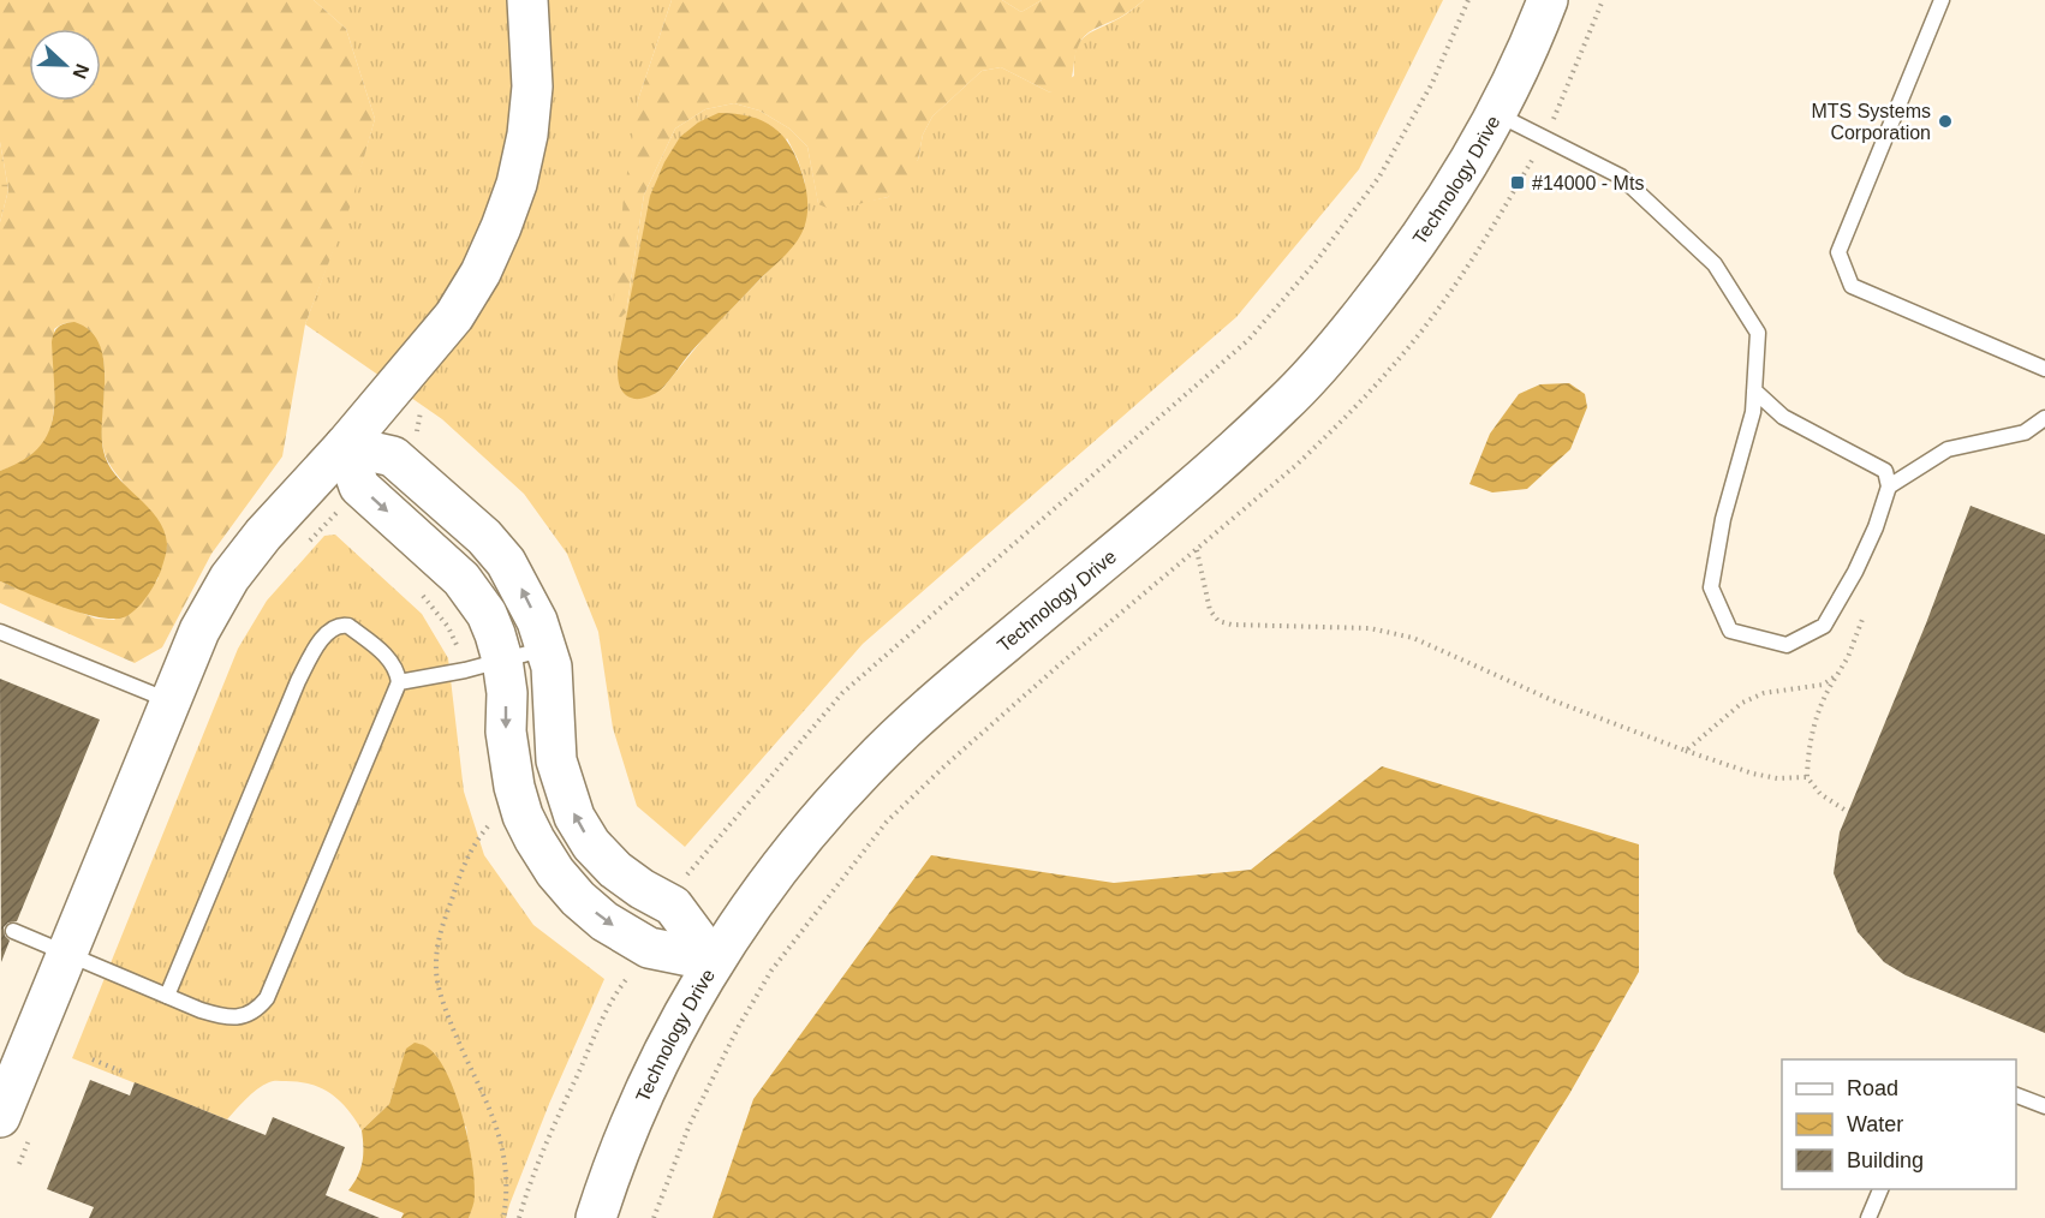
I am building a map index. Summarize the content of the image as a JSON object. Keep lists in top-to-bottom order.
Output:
{
  "streets": {
    "street": ["Technology Drive"]
  },
  "places": {
    "other": ["MTS Systems Corporation"],
    "transit": ["#14000 - Mts"]
  },
  "legend": ["Road", "Water", "Building"],
  "north": "right"
}
